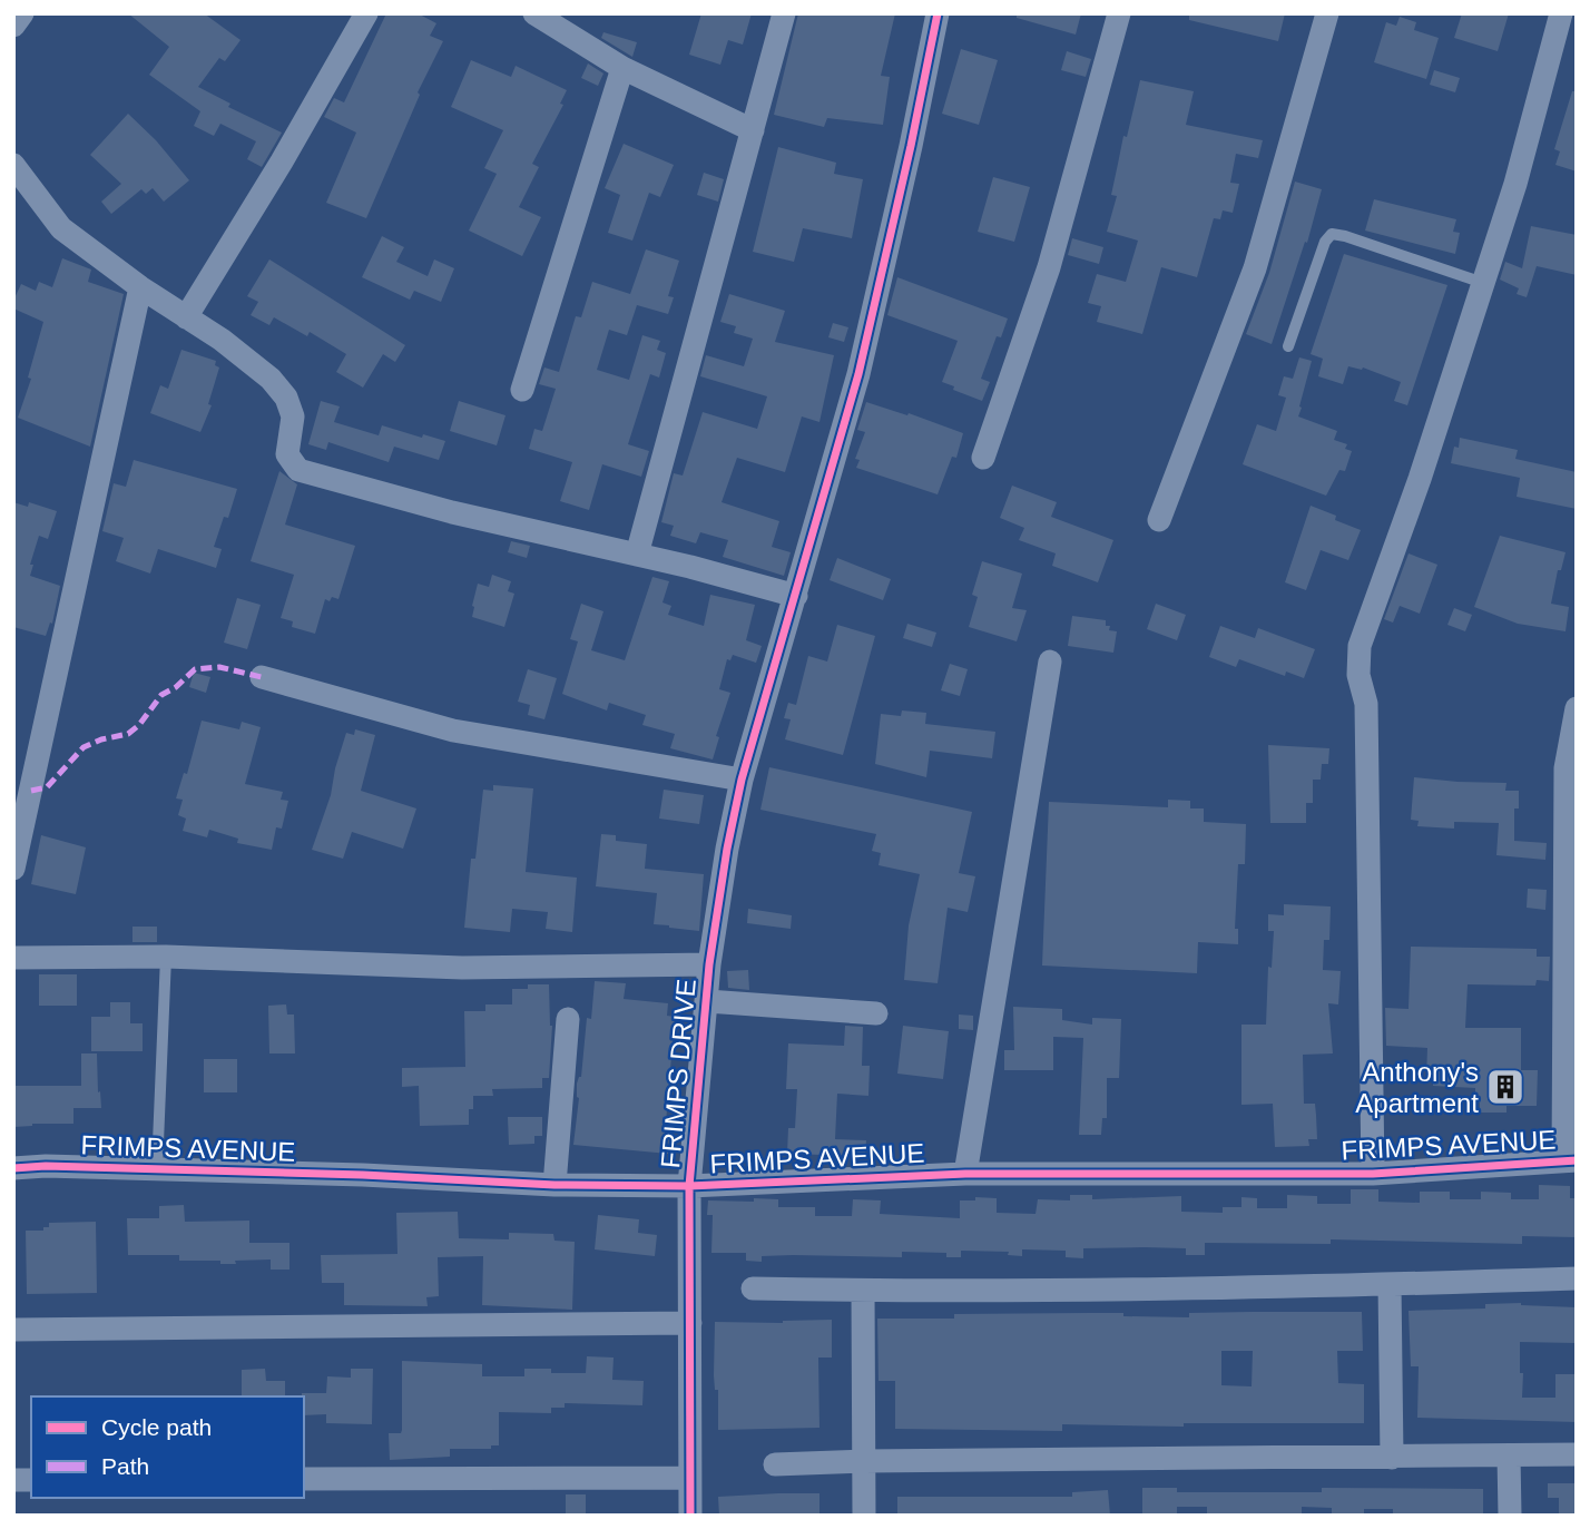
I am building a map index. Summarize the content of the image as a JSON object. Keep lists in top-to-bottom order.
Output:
{
  "streets": {
    "street": ["FRIMPS DRIVE", "FRIMPS AVENUE"]
  },
  "crossings": [
    ["FRIMPS DRIVE", "FRIMPS AVENUE"]
  ],
  "places": {
    "building": ["Anthony's Apartment"]
  },
  "legend": ["Cycle path", "Path"]
}
